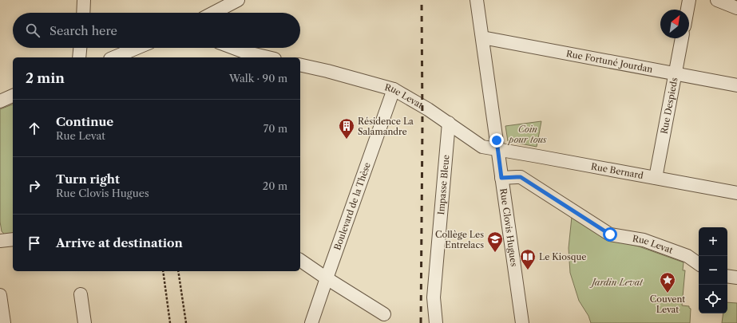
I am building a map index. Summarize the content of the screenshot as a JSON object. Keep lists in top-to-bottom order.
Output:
{
  "streets": {
    "street": [
      "Rue Fortuné Jourdan",
      "Rue Levat",
      "Rue Despieds",
      "Rue Bernard",
      "Impasse Bleue",
      "Boulevard de la Thèse",
      "Rue Clovis Hugues"
    ]
  },
  "crossings": [
    ["Rue Fortuné Jourdan", "Rue Despieds"],
    ["Rue Fortuné Jourdan", "Rue Clovis Hugues"],
    ["Rue Levat", "Rue Bernard"],
    ["Rue Levat", "Impasse Bleue"],
    ["Rue Levat", "Boulevard de la Thèse"],
    ["Rue Levat", "Rue Clovis Hugues"],
    ["Rue Despieds", "Rue Bernard"],
    ["Rue Bernard", "Rue Clovis Hugues"]
  ],
  "parks": ["Coin pour tous", "Jardin Levat"],
  "places": {
    "building": ["Résidence La Salamandre"],
    "school or university": ["Collège Les Entrelacs"],
    "library": ["Le Kiosque"],
    "place": ["Couvent Levat"]
  },
  "north": "top right",
  "page": {
    "search": "Search here",
    "heading": ["2 min", "Walk · 90 m"],
    "list": [
      ["Continue", "Rue Levat", "70 m"],
      ["Turn right", "Rue Clovis Hugues", "20 m"],
      "Arrive at destination"
    ],
    "map_buttons": ["+", "−"]
  }
}
